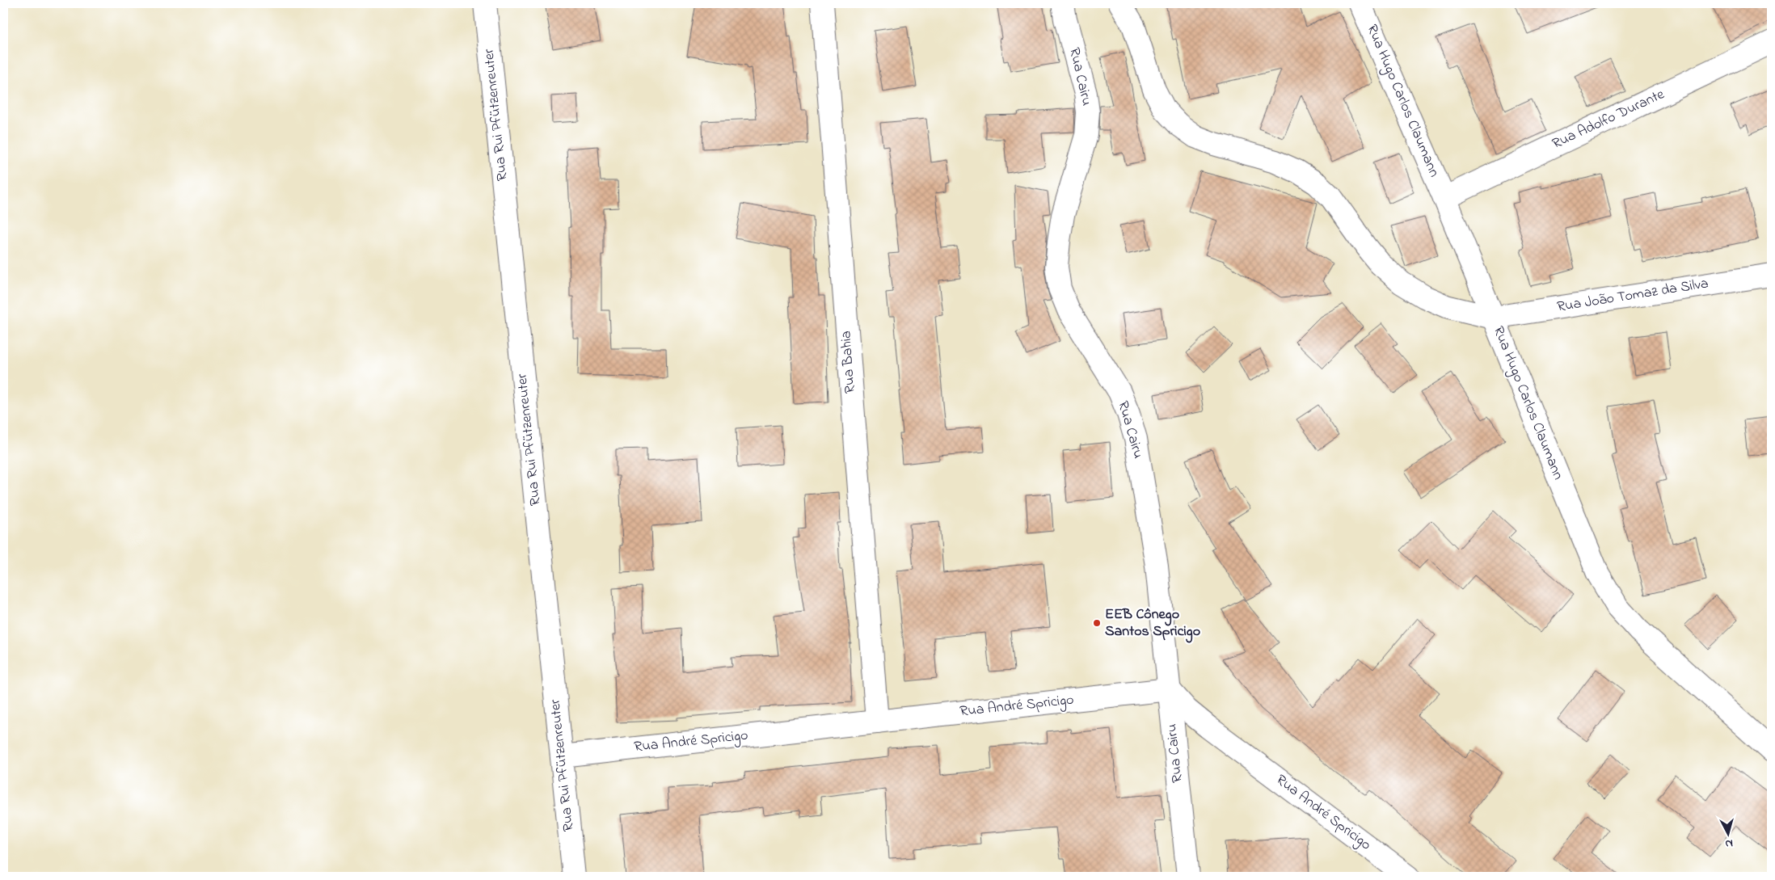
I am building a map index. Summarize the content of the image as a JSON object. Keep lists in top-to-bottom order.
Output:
{
  "streets": {
    "street": [
      "Rua Cairu",
      "Rua Hugo Carlos Claumann",
      "Rua Rui Pfützenreuter",
      "Rua Adolfo Durante",
      "Rua João Tomaz da Silva",
      "Rua Bahia",
      "Rua André Spricigo"
    ]
  },
  "crossings": [
    ["Rua Cairu", "Rua André Spricigo"],
    ["Rua Hugo Carlos Claumann", "Rua Adolfo Durante"],
    ["Rua Hugo Carlos Claumann", "Rua João Tomaz da Silva"],
    ["Rua Rui Pfützenreuter", "Rua André Spricigo"],
    ["Rua Bahia", "Rua André Spricigo"]
  ],
  "places": ["EEB Cônego Santos Spricigo"],
  "north": "bottom"
}
